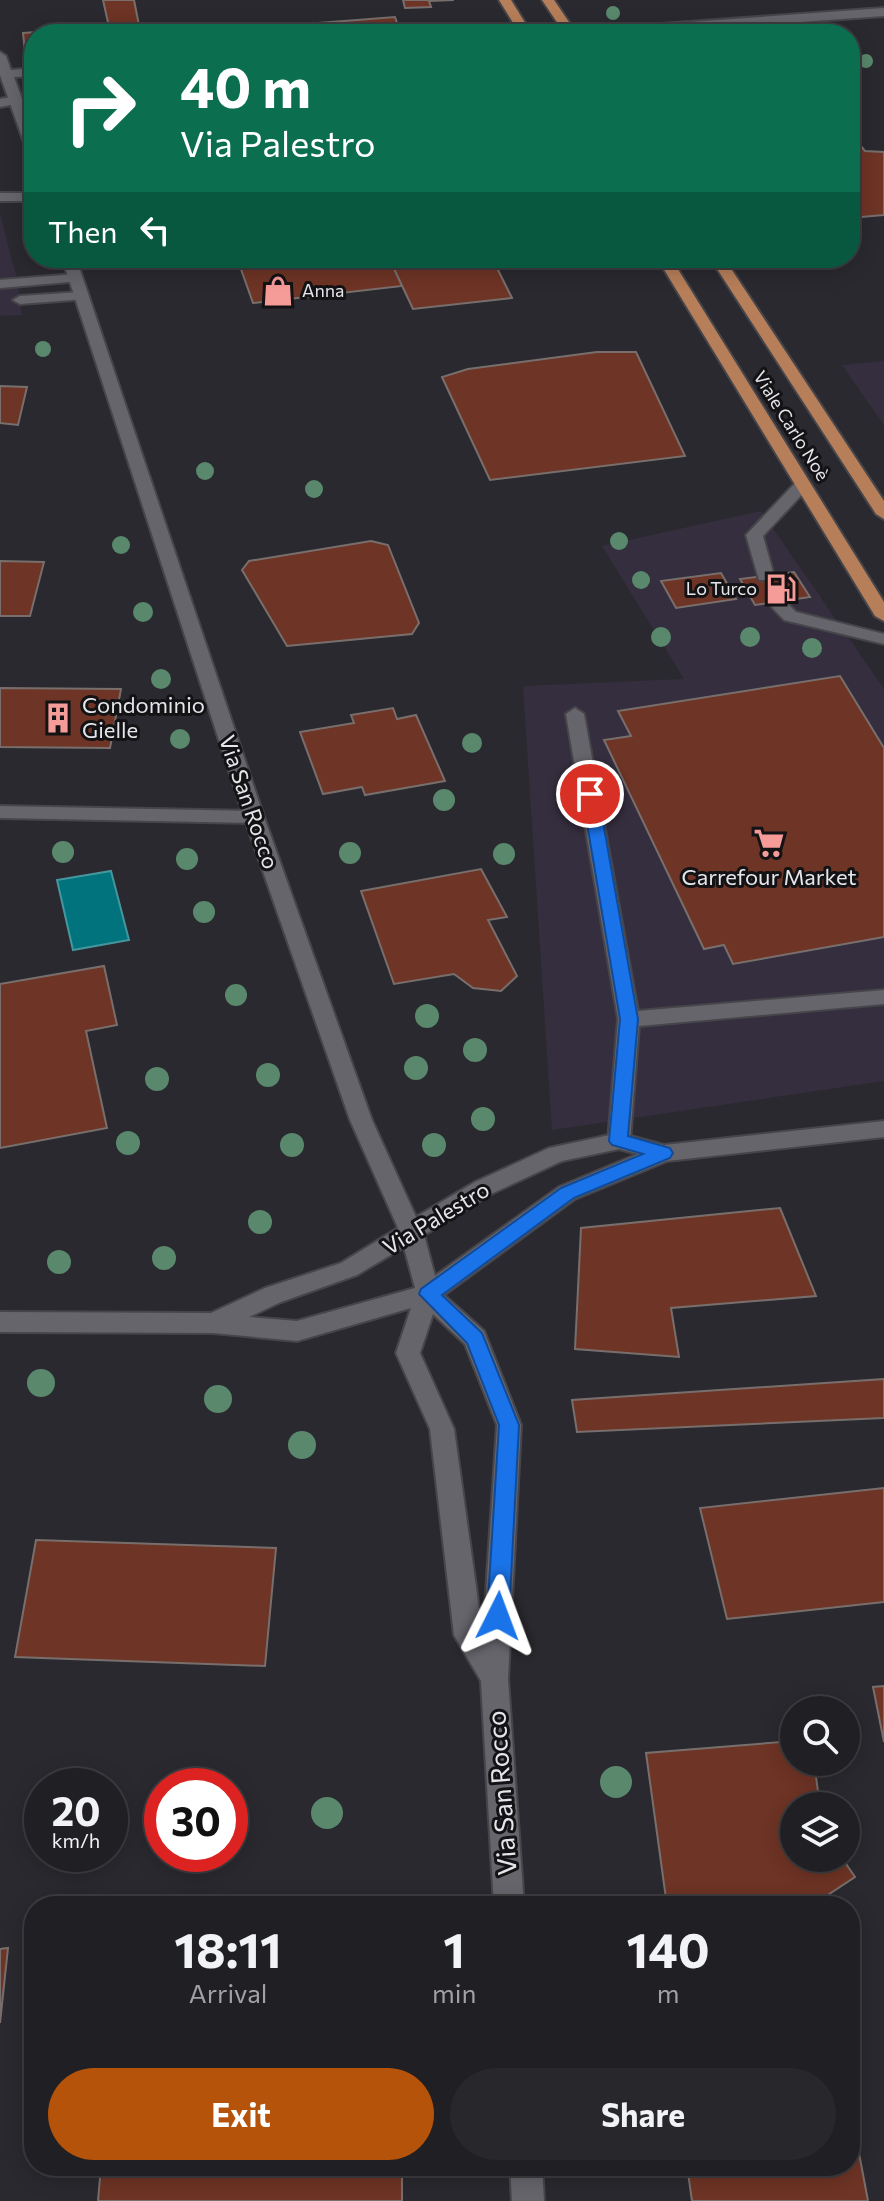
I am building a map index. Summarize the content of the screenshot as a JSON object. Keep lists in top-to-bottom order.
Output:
{
  "streets": {
    "main road": ["Viale Carlo Noè"],
    "street": ["Via San Rocco", "Via Palestro"]
  },
  "crossings": [
    ["Via San Rocco", "Via Palestro"]
  ],
  "places": {
    "shop": ["Anna"],
    "fuel station": ["Lo Turco"],
    "building": ["Condominio Gielle"],
    "supermarket": ["Carrefour Market"]
  },
  "page": {
    "turn": ["40 m", "Via Palestro"],
    "then": "Then",
    "speed": "20 km/h",
    "limit": "30",
    "eta": [
      "18:11",
      "Arrival",
      "1",
      "min",
      "140",
      "m"
    ],
    "buttons": ["Exit", "Share"]
  }
}
